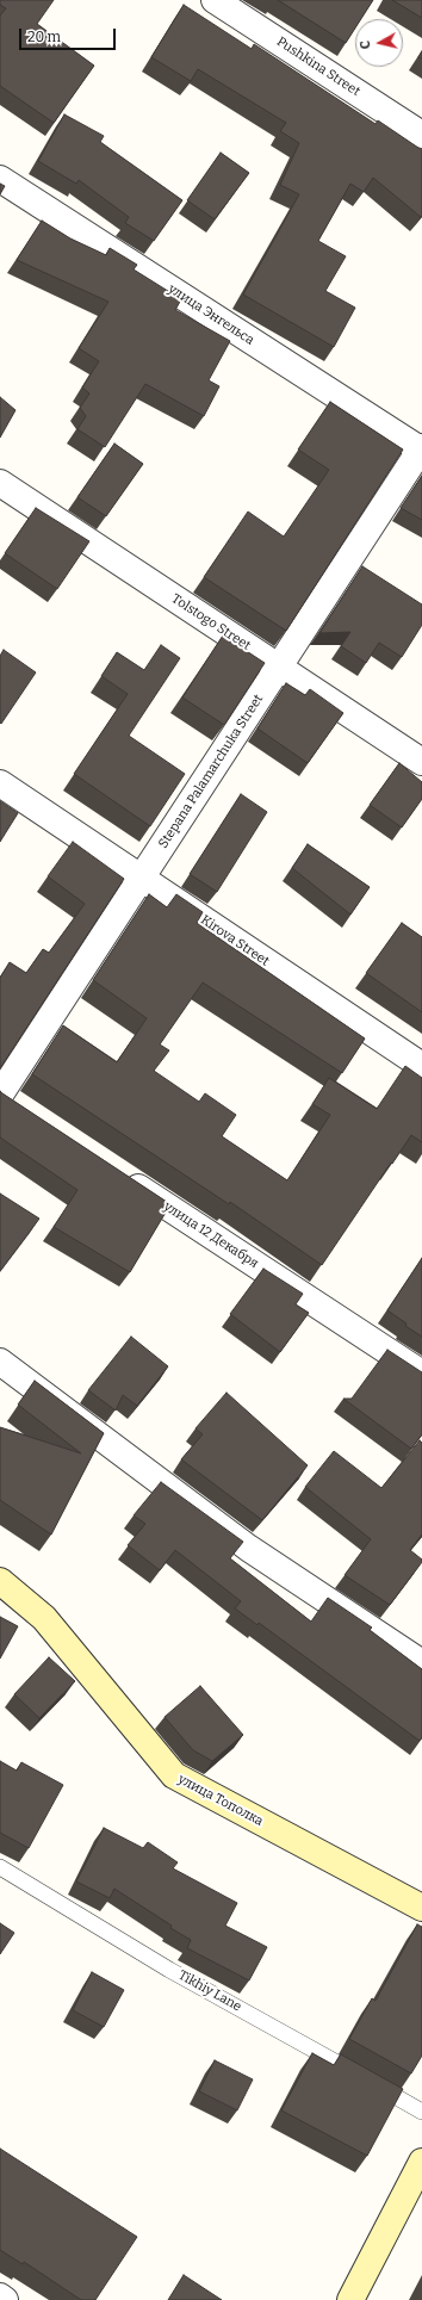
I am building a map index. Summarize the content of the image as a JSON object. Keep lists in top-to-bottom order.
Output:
{
  "streets": {
    "street": [
      "Pushkina Street",
      "улица Энгельса",
      "Tolstogo Street",
      "Stepana Palamarchuka Street",
      "Kirova Street",
      "улица 12 Декабря",
      "улица Тополка"
    ],
    "lane": ["Tikhiy Lane"]
  },
  "crossings": [
    ["улица Энгельса", "Stepana Palamarchuka Street"],
    ["Tolstogo Street", "Stepana Palamarchuka Street"],
    ["Stepana Palamarchuka Street", "Kirova Street"]
  ],
  "scale_bar": "20 m",
  "north": "left"
}
